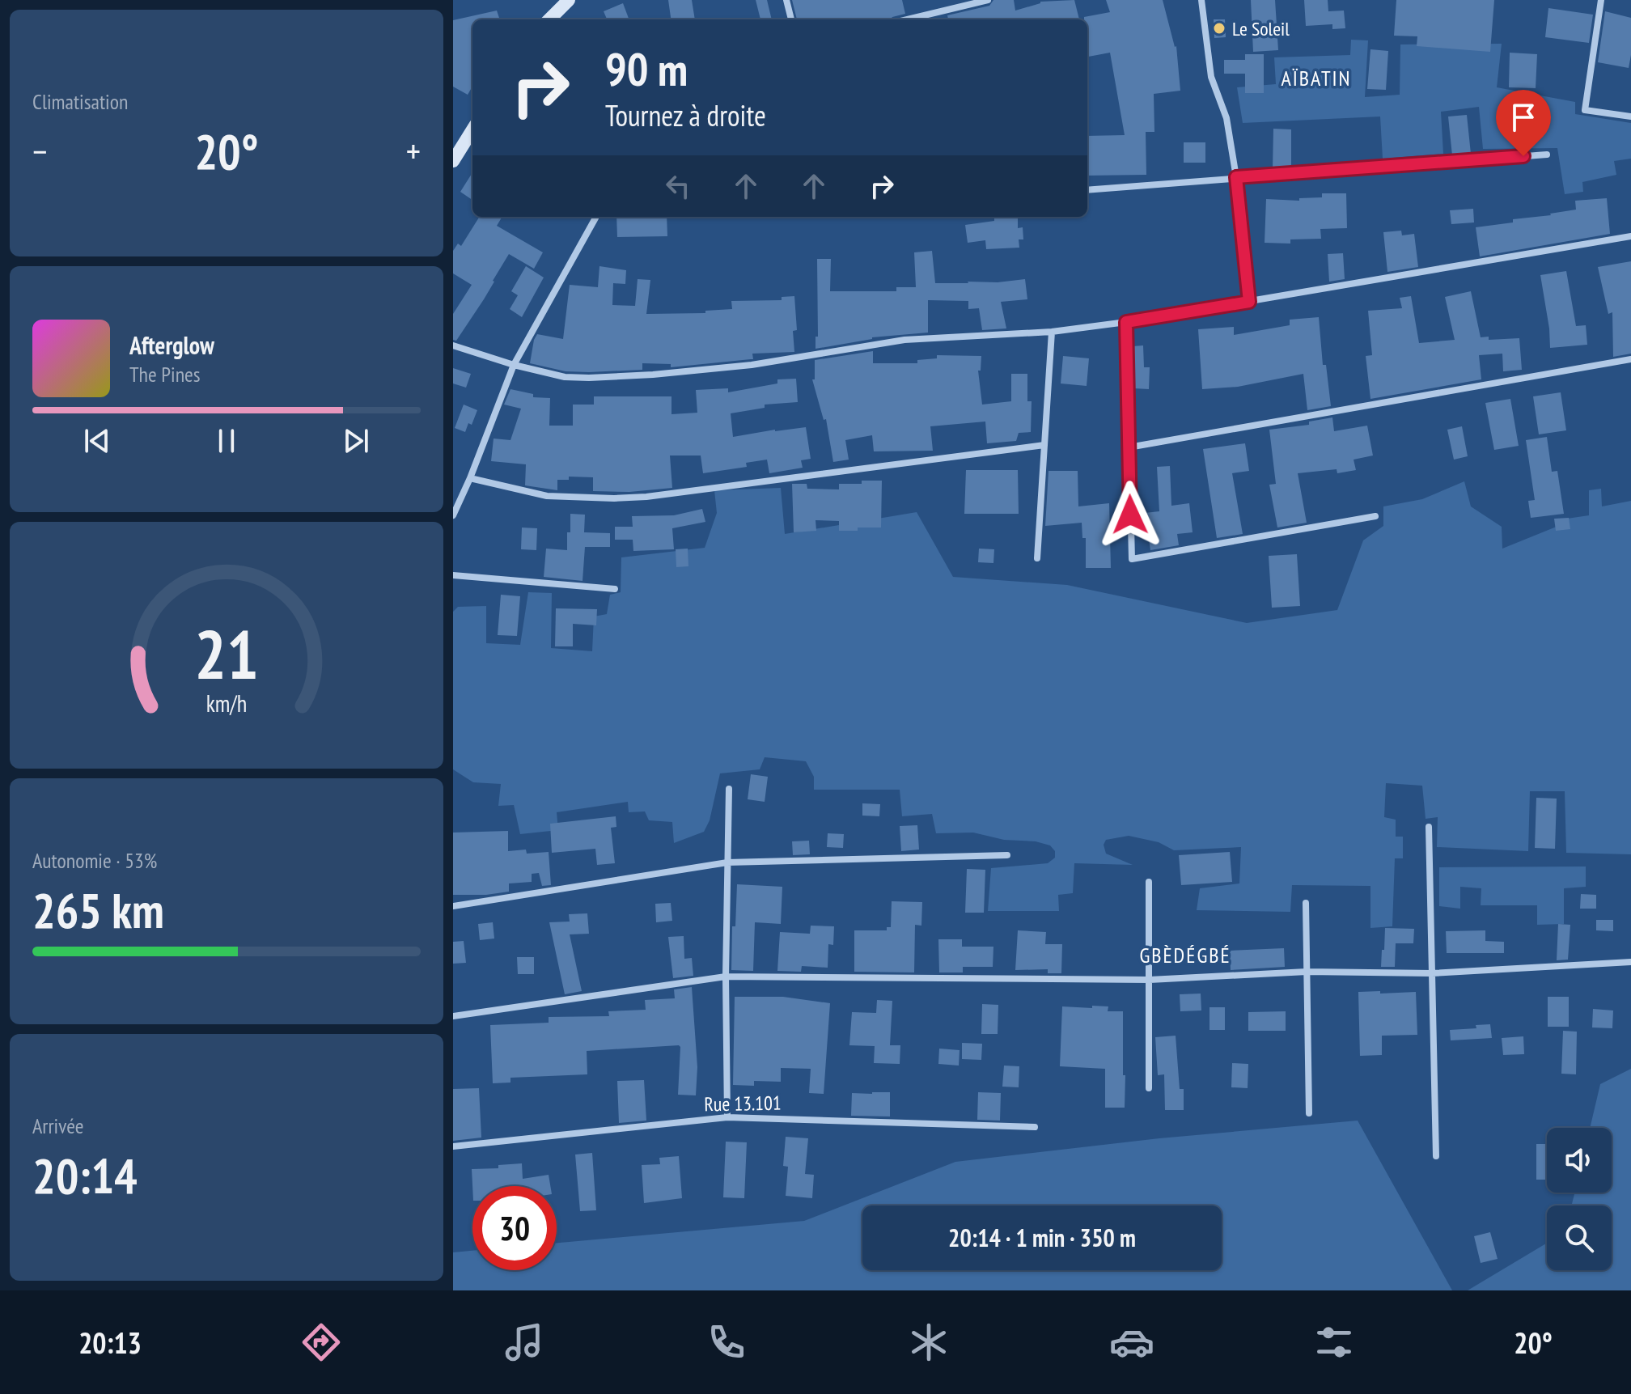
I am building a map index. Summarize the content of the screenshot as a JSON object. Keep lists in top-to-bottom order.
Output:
{
  "streets": {
    "street": ["Rue 13.101"]
  },
  "districts": ["AÏBATIN", "GBÈDÉGBÉ"],
  "places": ["Le Soleil"],
  "page": {
    "tile": [
      "Climatisation",
      ["Autonomie · 53%", "265 km"],
      ["Arrivée", "20:14"]
    ],
    "turn": ["90 m", "Tournez à droite"],
    "heat": ["−", "20°", "+"],
    "song": ["Afterglow", "The Pines"],
    "limit": "30",
    "trip": "20:14 · 1 min · 350 m",
    "tabs": ["20:13", "20°"],
    "gauge": ["21", "km/h"]
  }
}
